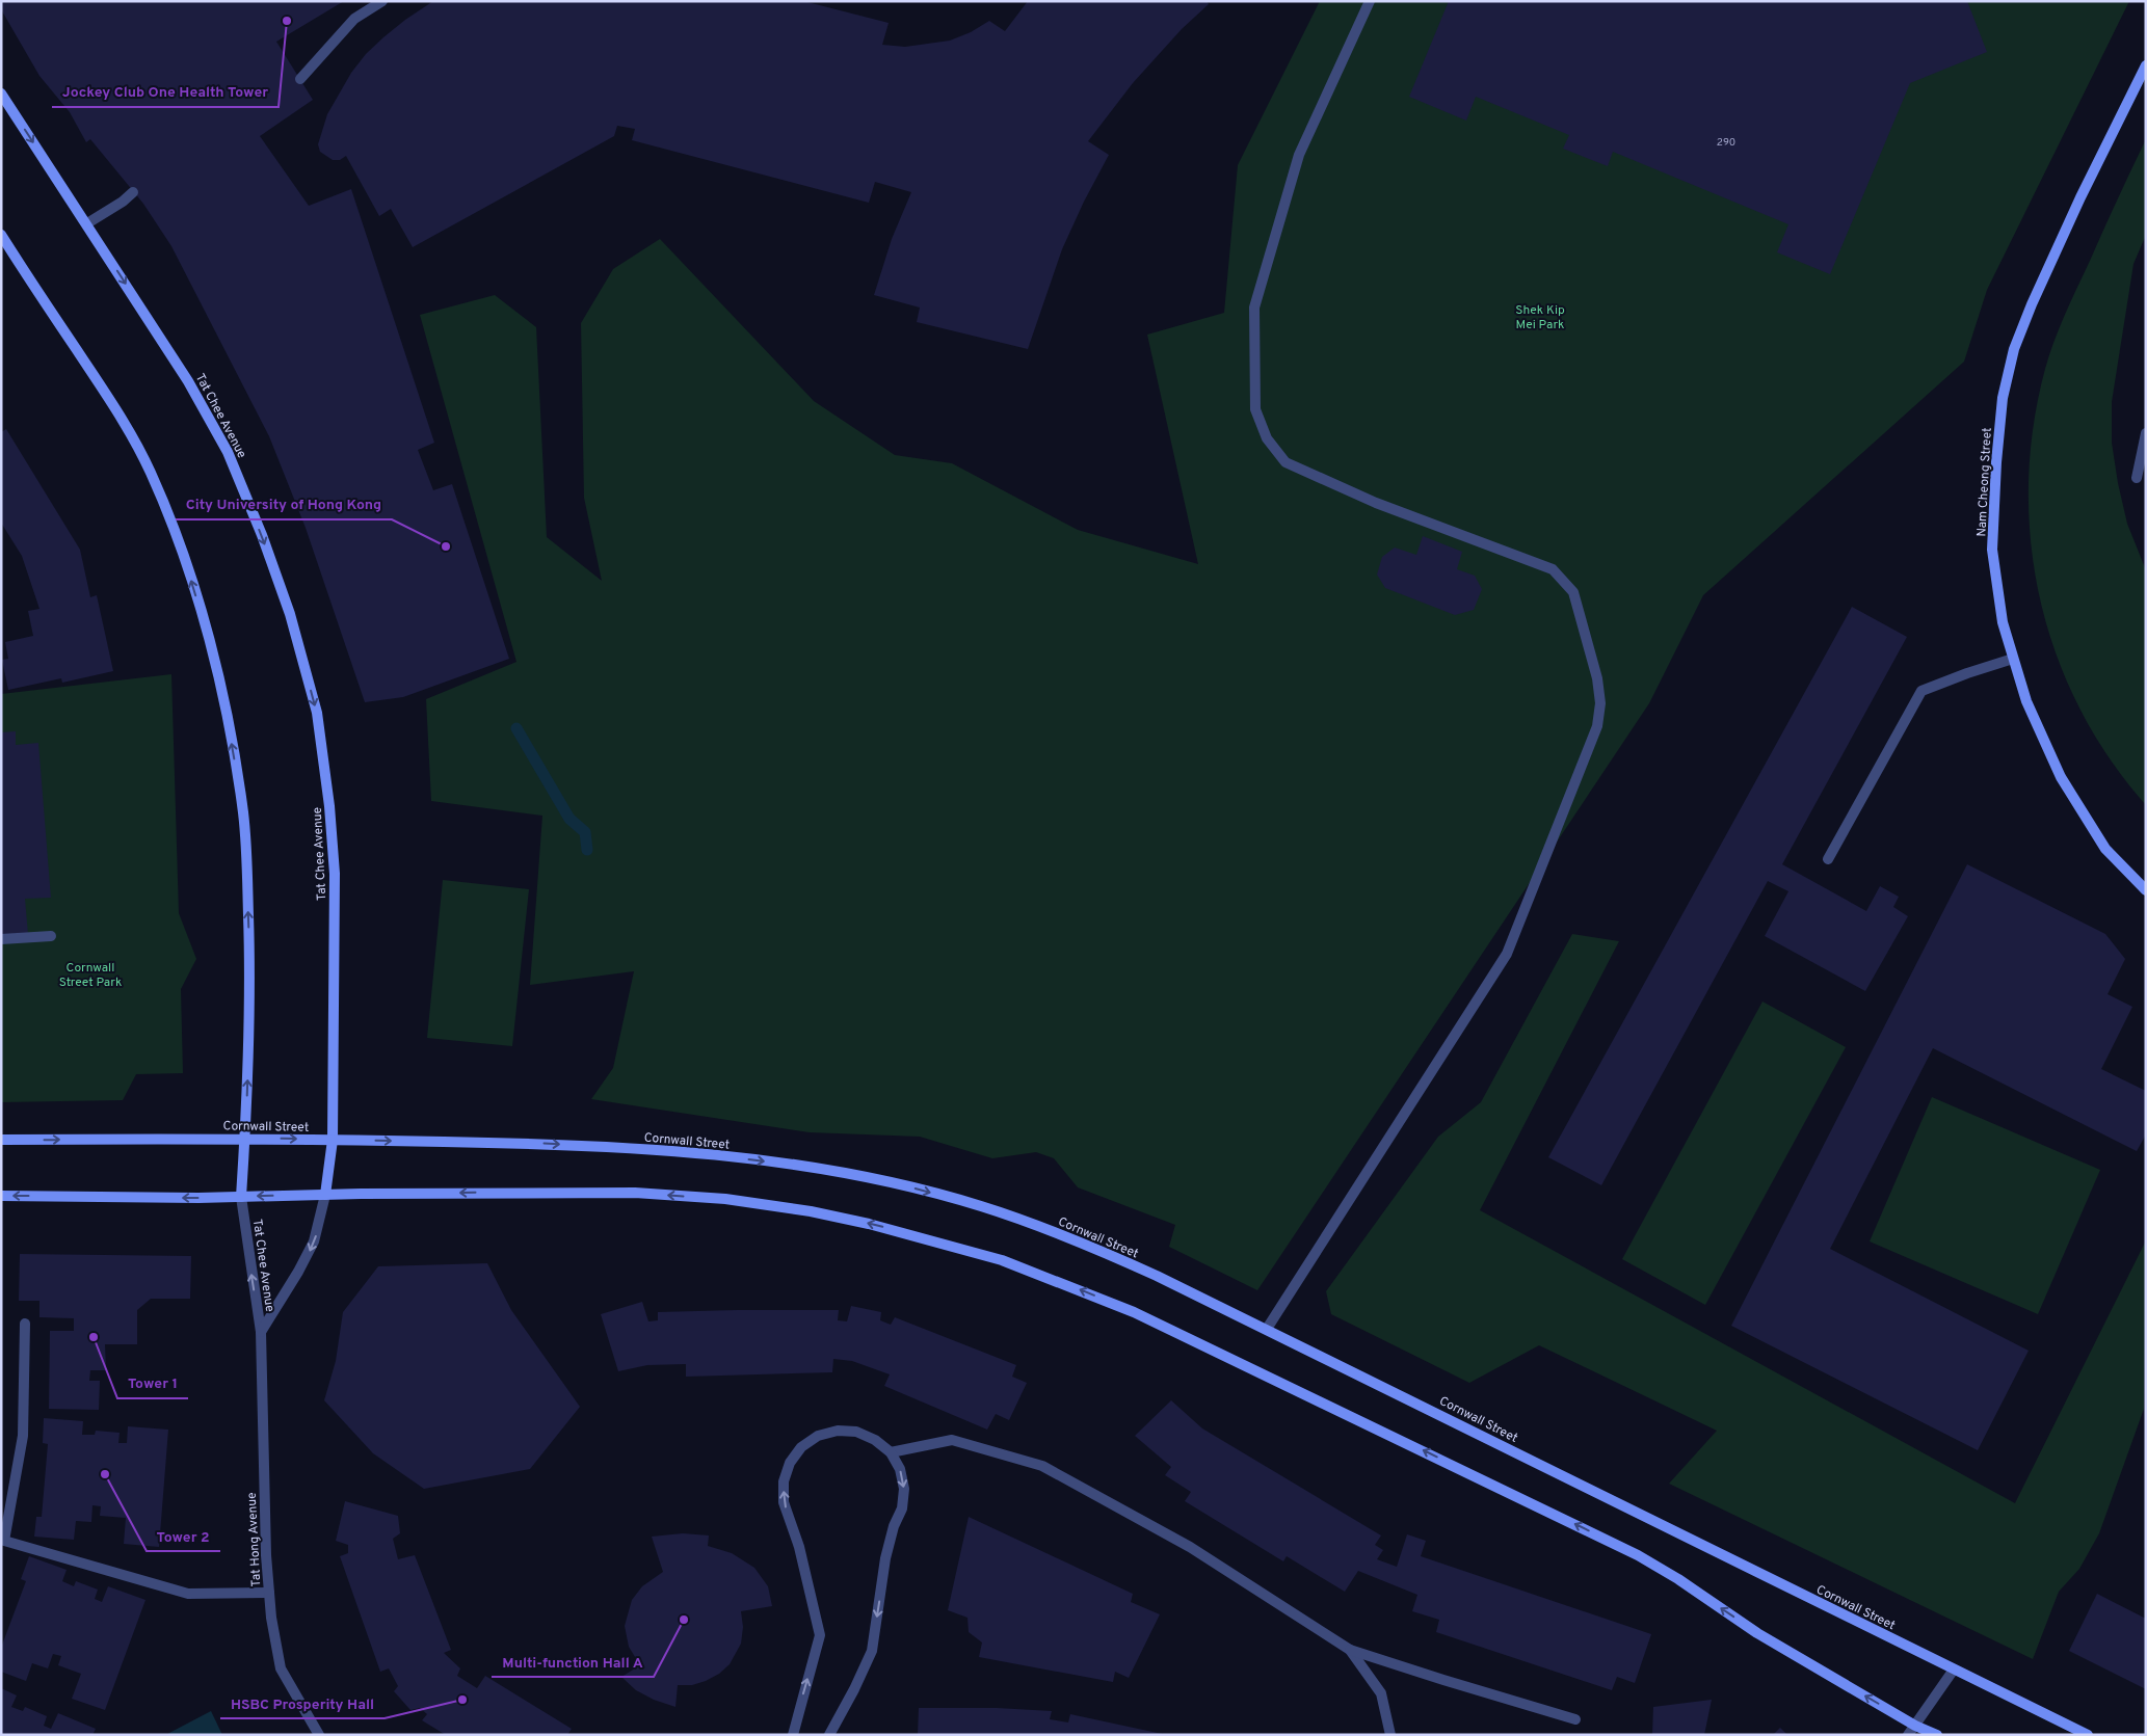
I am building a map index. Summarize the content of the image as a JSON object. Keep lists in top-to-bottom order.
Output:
{
  "streets": {
    "main road": ["Tat Chee Avenue", "Nam Cheong Street", "Cornwall Street"],
    "street": ["Tat Hong Avenue"]
  },
  "crossings": [
    ["Tat Chee Avenue", "Cornwall Street"],
    ["Tat Chee Avenue", "Tat Hong Avenue"]
  ],
  "parks": ["Shek Kip Mei Park", "Cornwall Street Park"],
  "places": [
    "Jockey Club One Health Tower",
    "City University of Hong Kong",
    "Tower 1",
    "Tower 2",
    "Multi-function Hall A",
    "HSBC Prosperity Hall"
  ],
  "house_numbers": ["290"]
}
